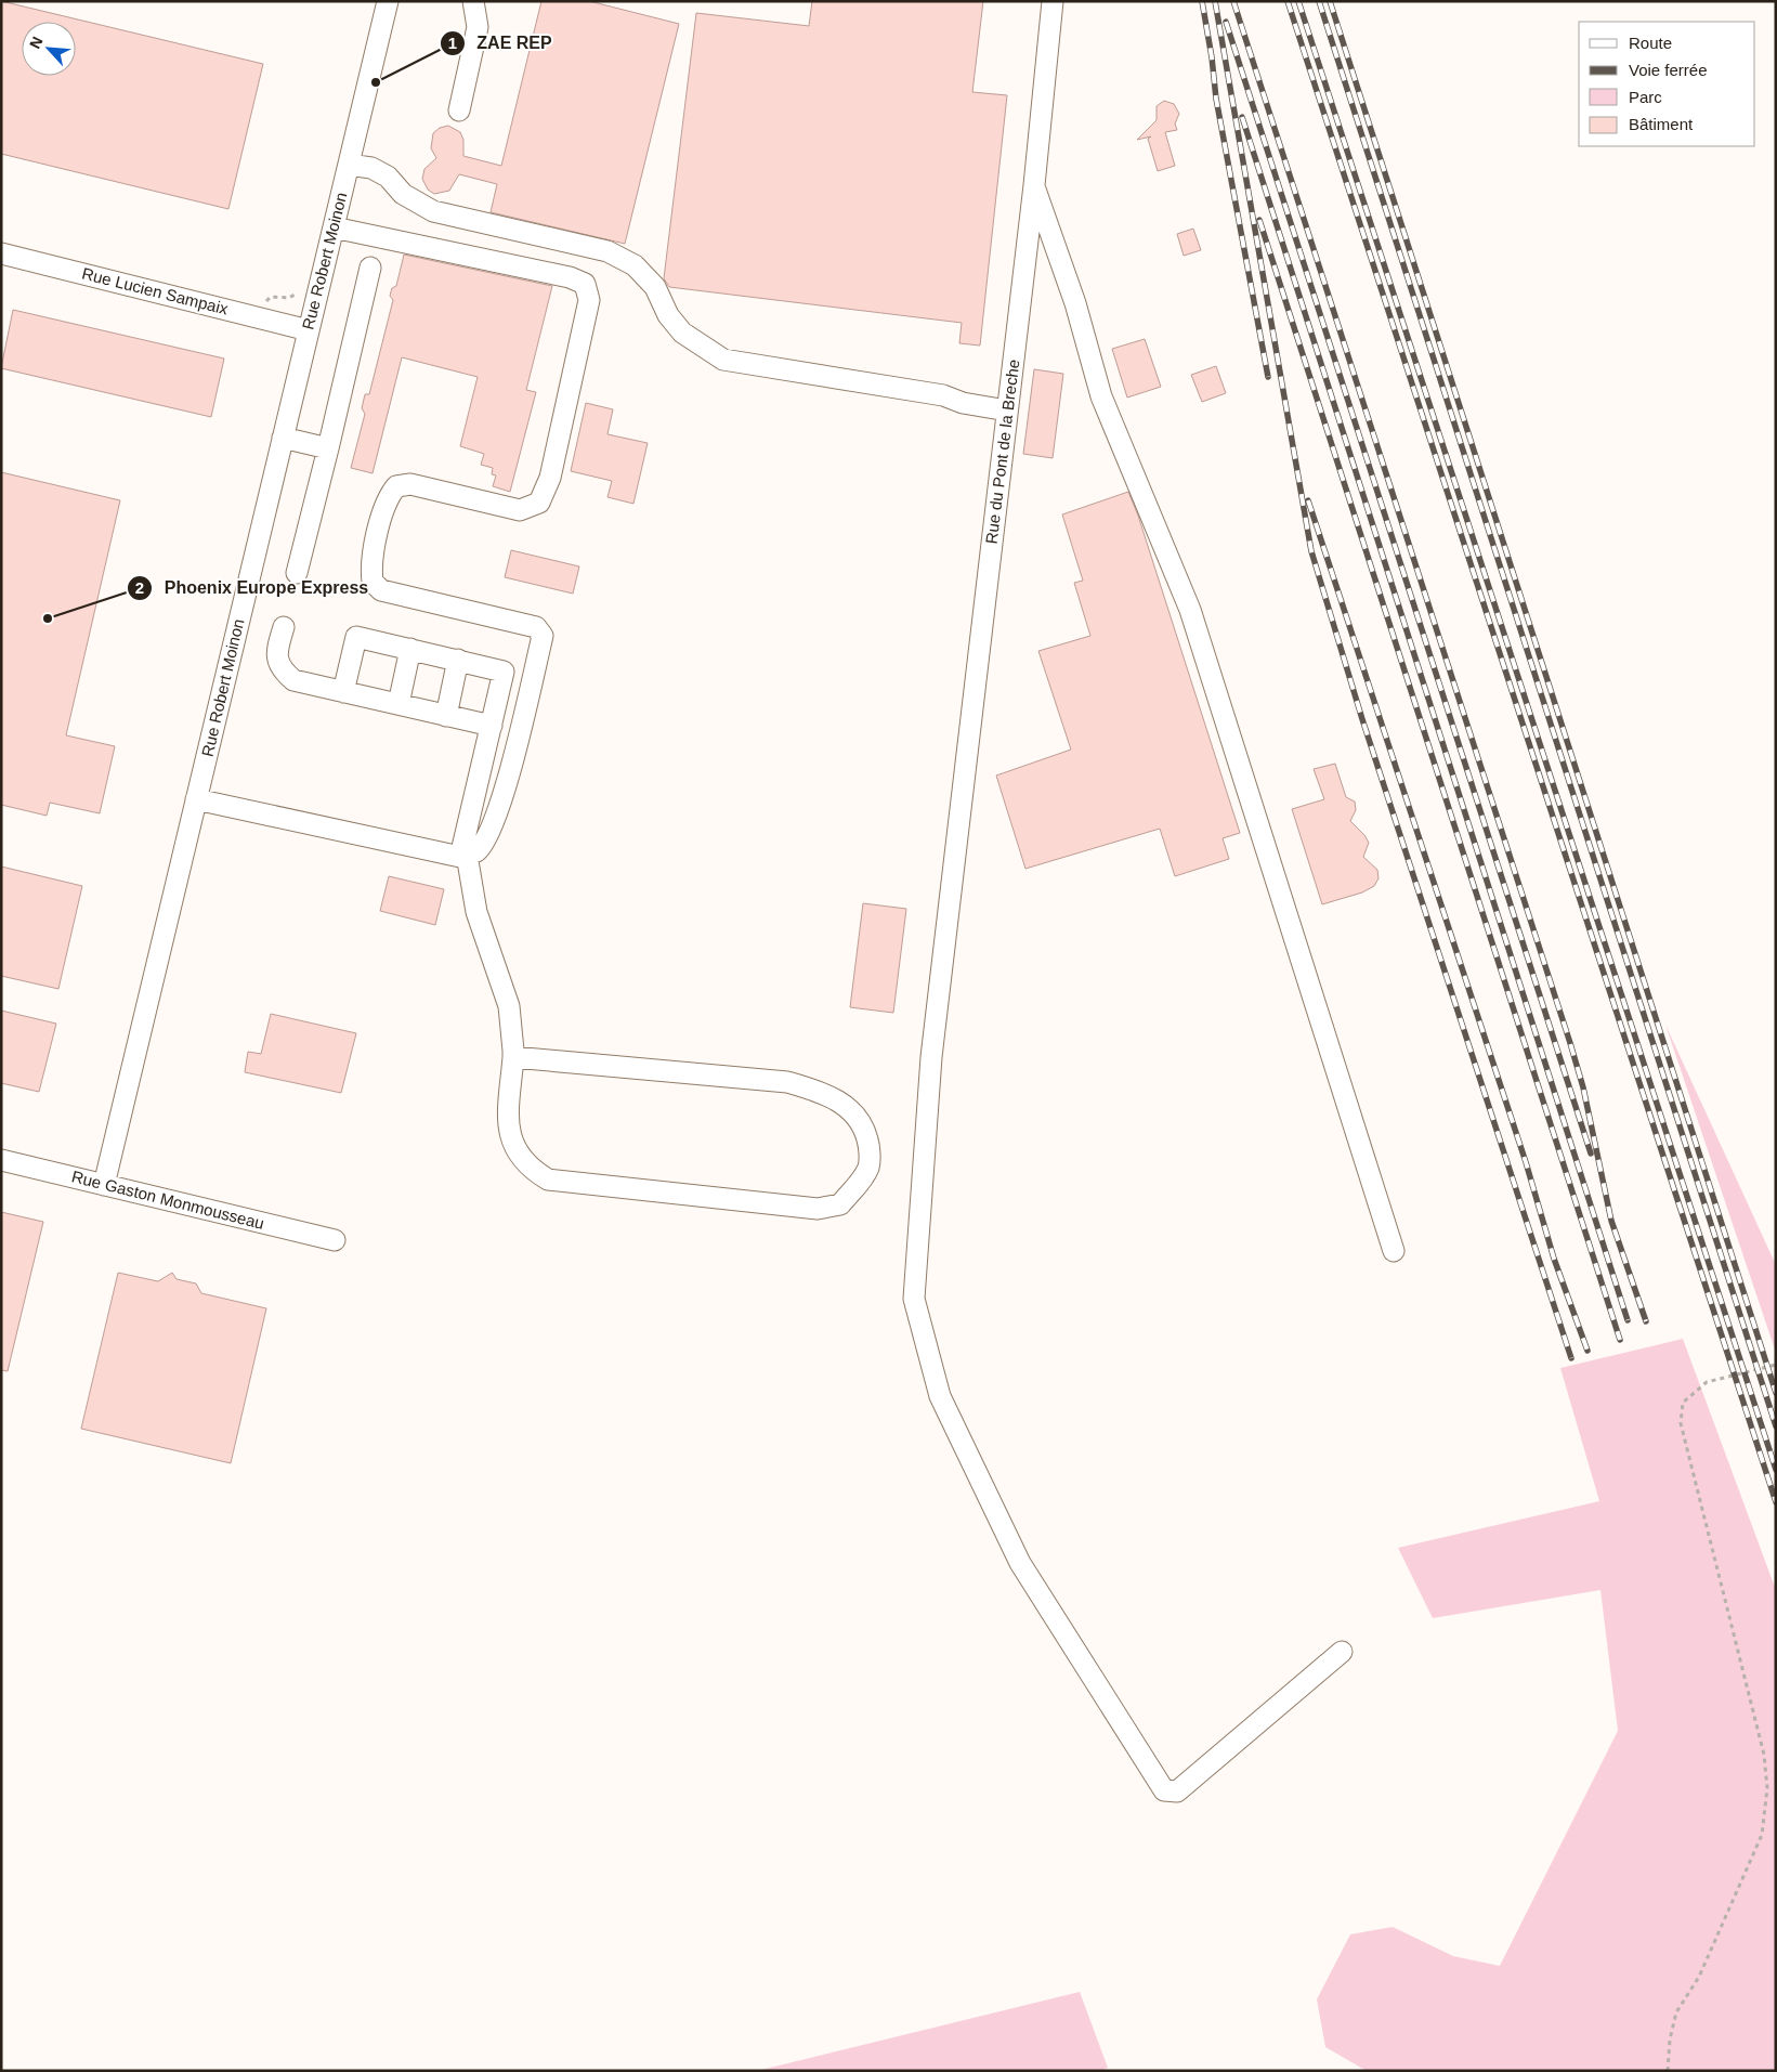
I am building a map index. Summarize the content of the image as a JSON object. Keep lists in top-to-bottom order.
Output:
{
  "streets": {
    "street": [
      "Rue Robert Moinon",
      "Rue Lucien Sampaix",
      "Rue du Pont de la Breche",
      "Rue Gaston Monmousseau"
    ]
  },
  "crossings": [
    ["Rue Robert Moinon", "Rue Lucien Sampaix"],
    ["Rue Robert Moinon", "Rue Gaston Monmousseau"]
  ],
  "places": ["ZAE REP", "Phoenix Europe Express"],
  "legend": [
    "Route",
    "Voie ferrée",
    "Parc",
    "Bâtiment"
  ],
  "north": "top left"
}
